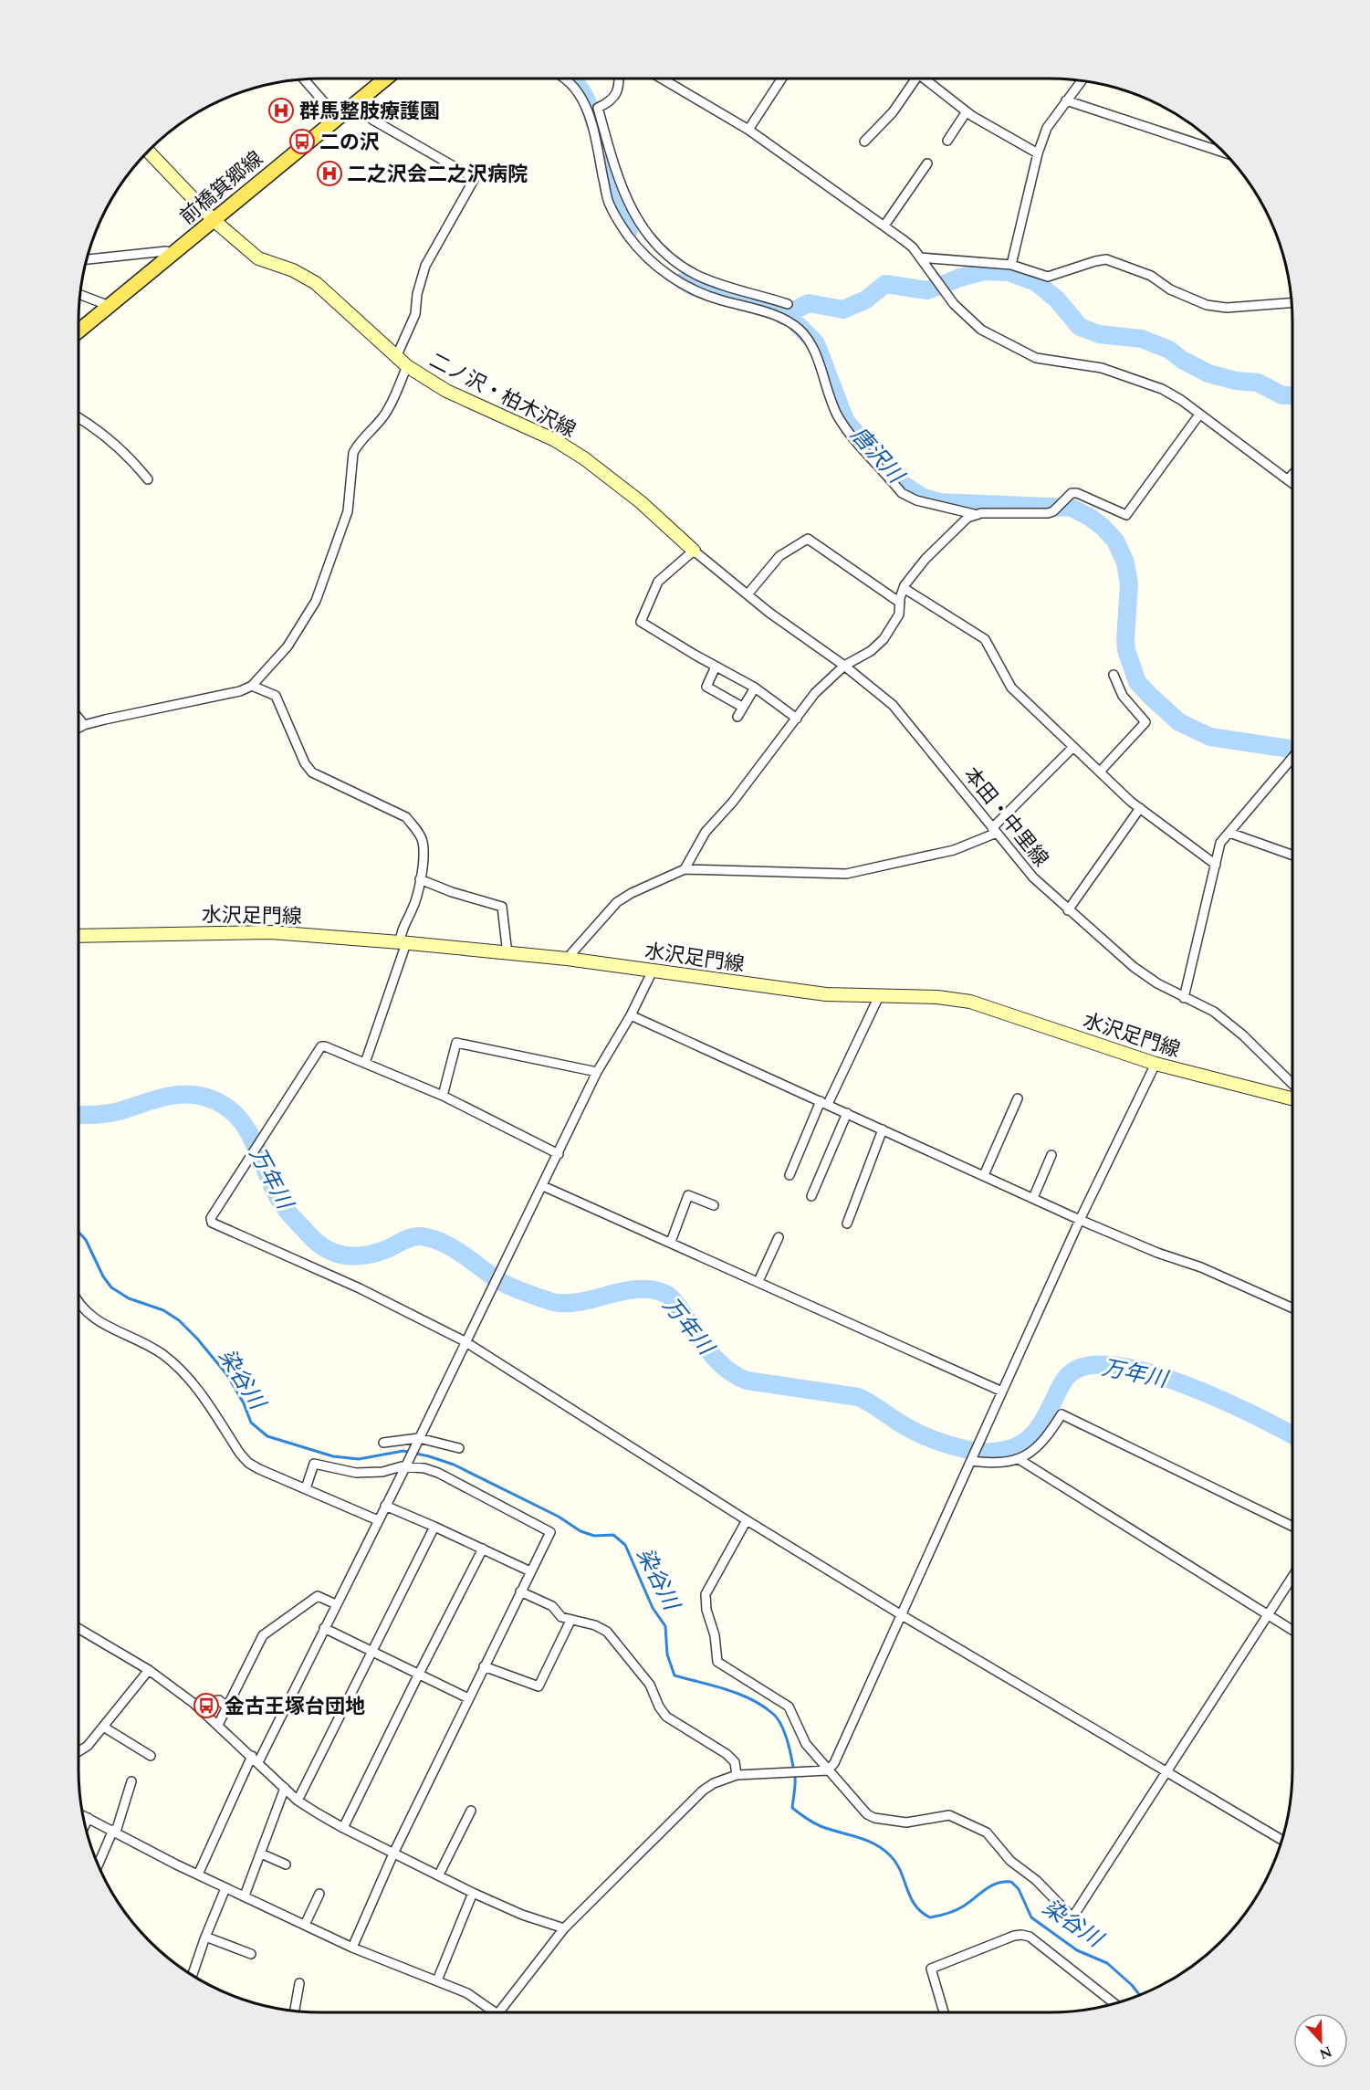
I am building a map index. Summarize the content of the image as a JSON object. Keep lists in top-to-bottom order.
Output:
{
  "streets": {
    "main road": ["前橋箕郷線", "二ノ沢・柏木沢線", "水沢足門線"],
    "street": ["本田・中里線"]
  },
  "crossings": [
    ["前橋箕郷線", "二ノ沢・柏木沢線"],
    ["二ノ沢・柏木沢線", "本田・中里線"]
  ],
  "water": ["唐沢川", "万年川", "染谷川"],
  "places": {
    "hospital": ["群馬整肢療護園", "二之沢会二之沢病院"],
    "bus stop": ["二の沢", "金古王塚台団地"]
  },
  "north": "bottom"
}
